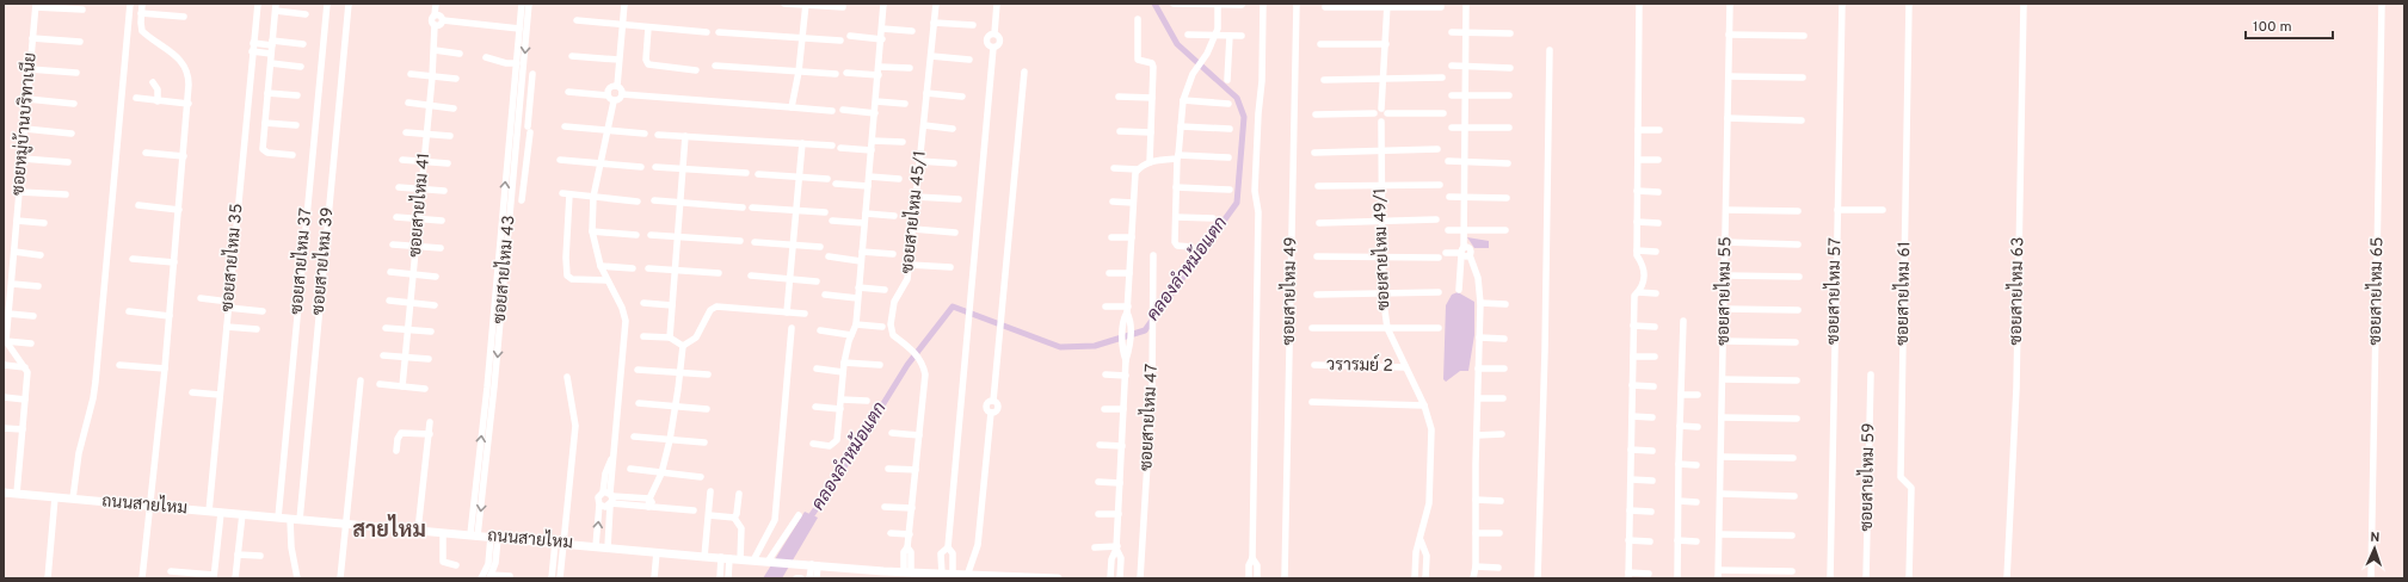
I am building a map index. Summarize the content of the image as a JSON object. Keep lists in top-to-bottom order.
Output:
{
  "streets": {
    "main road": ["ถนนสายไหม"],
    "street": [
      "ซอยหมู่บ้านบริทาเนีย",
      "ซอยสายไหม 41",
      "ซอยสายไหม 45/1",
      "ซอยสายไหม 49/1",
      "ซอยสายไหม 35",
      "ซอยสายไหม 37",
      "ซอยสายไหม 39",
      "ซอยสายไหม 43",
      "ซอยสายไหม 49",
      "ซอยสายไหม 55",
      "ซอยสายไหม 57",
      "ซอยสายไหม 63",
      "ซอยสายไหม 65",
      "ซอยสายไหม 61",
      "วรารมย์ 2",
      "ซอยสายไหม 47",
      "ซอยสายไหม 59"
    ]
  },
  "crossings": [
    ["ซอยสายไหม 45/1", "ถนนสายไหม"],
    ["ซอยสายไหม 49/1", "วรารมย์ 2"],
    ["ซอยสายไหม 35", "ถนนสายไหม"],
    ["ซอยสายไหม 37", "ถนนสายไหม"],
    ["ซอยสายไหม 39", "ถนนสายไหม"],
    ["ซอยสายไหม 43", "ถนนสายไหม"]
  ],
  "districts": ["สายไหม"],
  "water": ["คลองลำหม้อแตก"],
  "scale_bar": "100 m",
  "north": "top"
}
